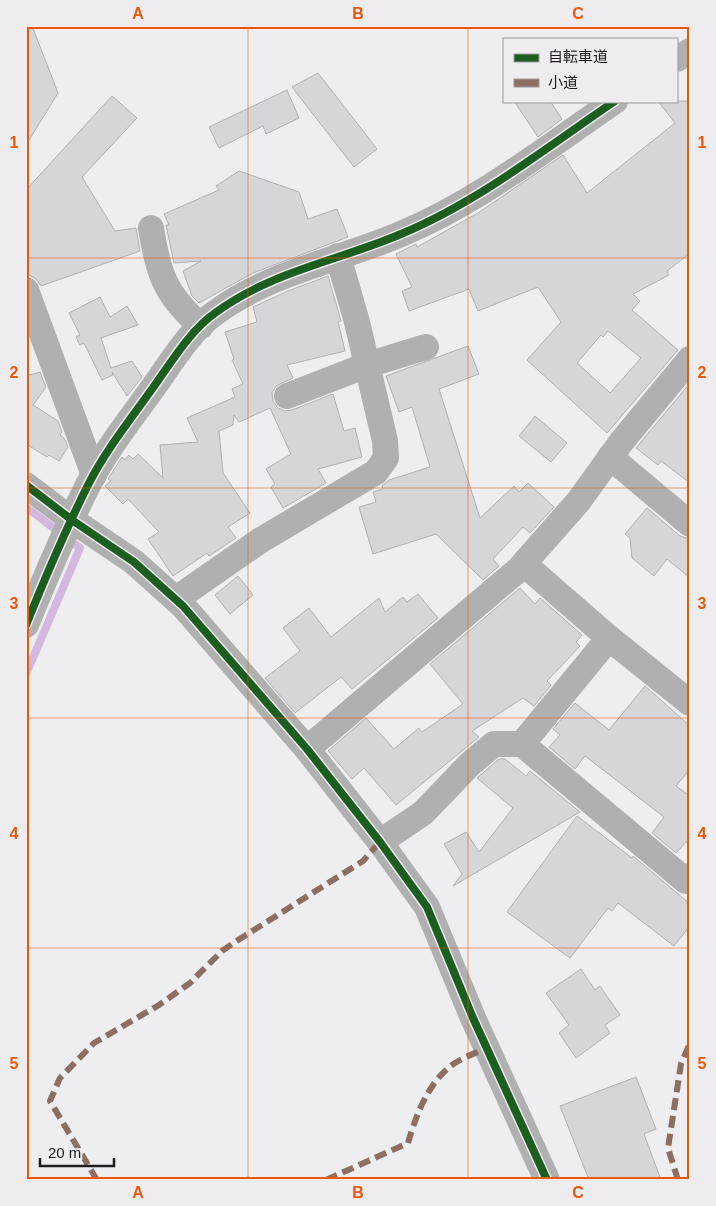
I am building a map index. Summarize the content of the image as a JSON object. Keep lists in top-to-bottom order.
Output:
{
  "legend": ["自転車道", "小道"],
  "scale_bar": "20 m",
  "grid": {
    "columns": ["A", "B", "C"],
    "rows": [
      "1",
      "2",
      "3",
      "4",
      "5"
    ]
  }
}
